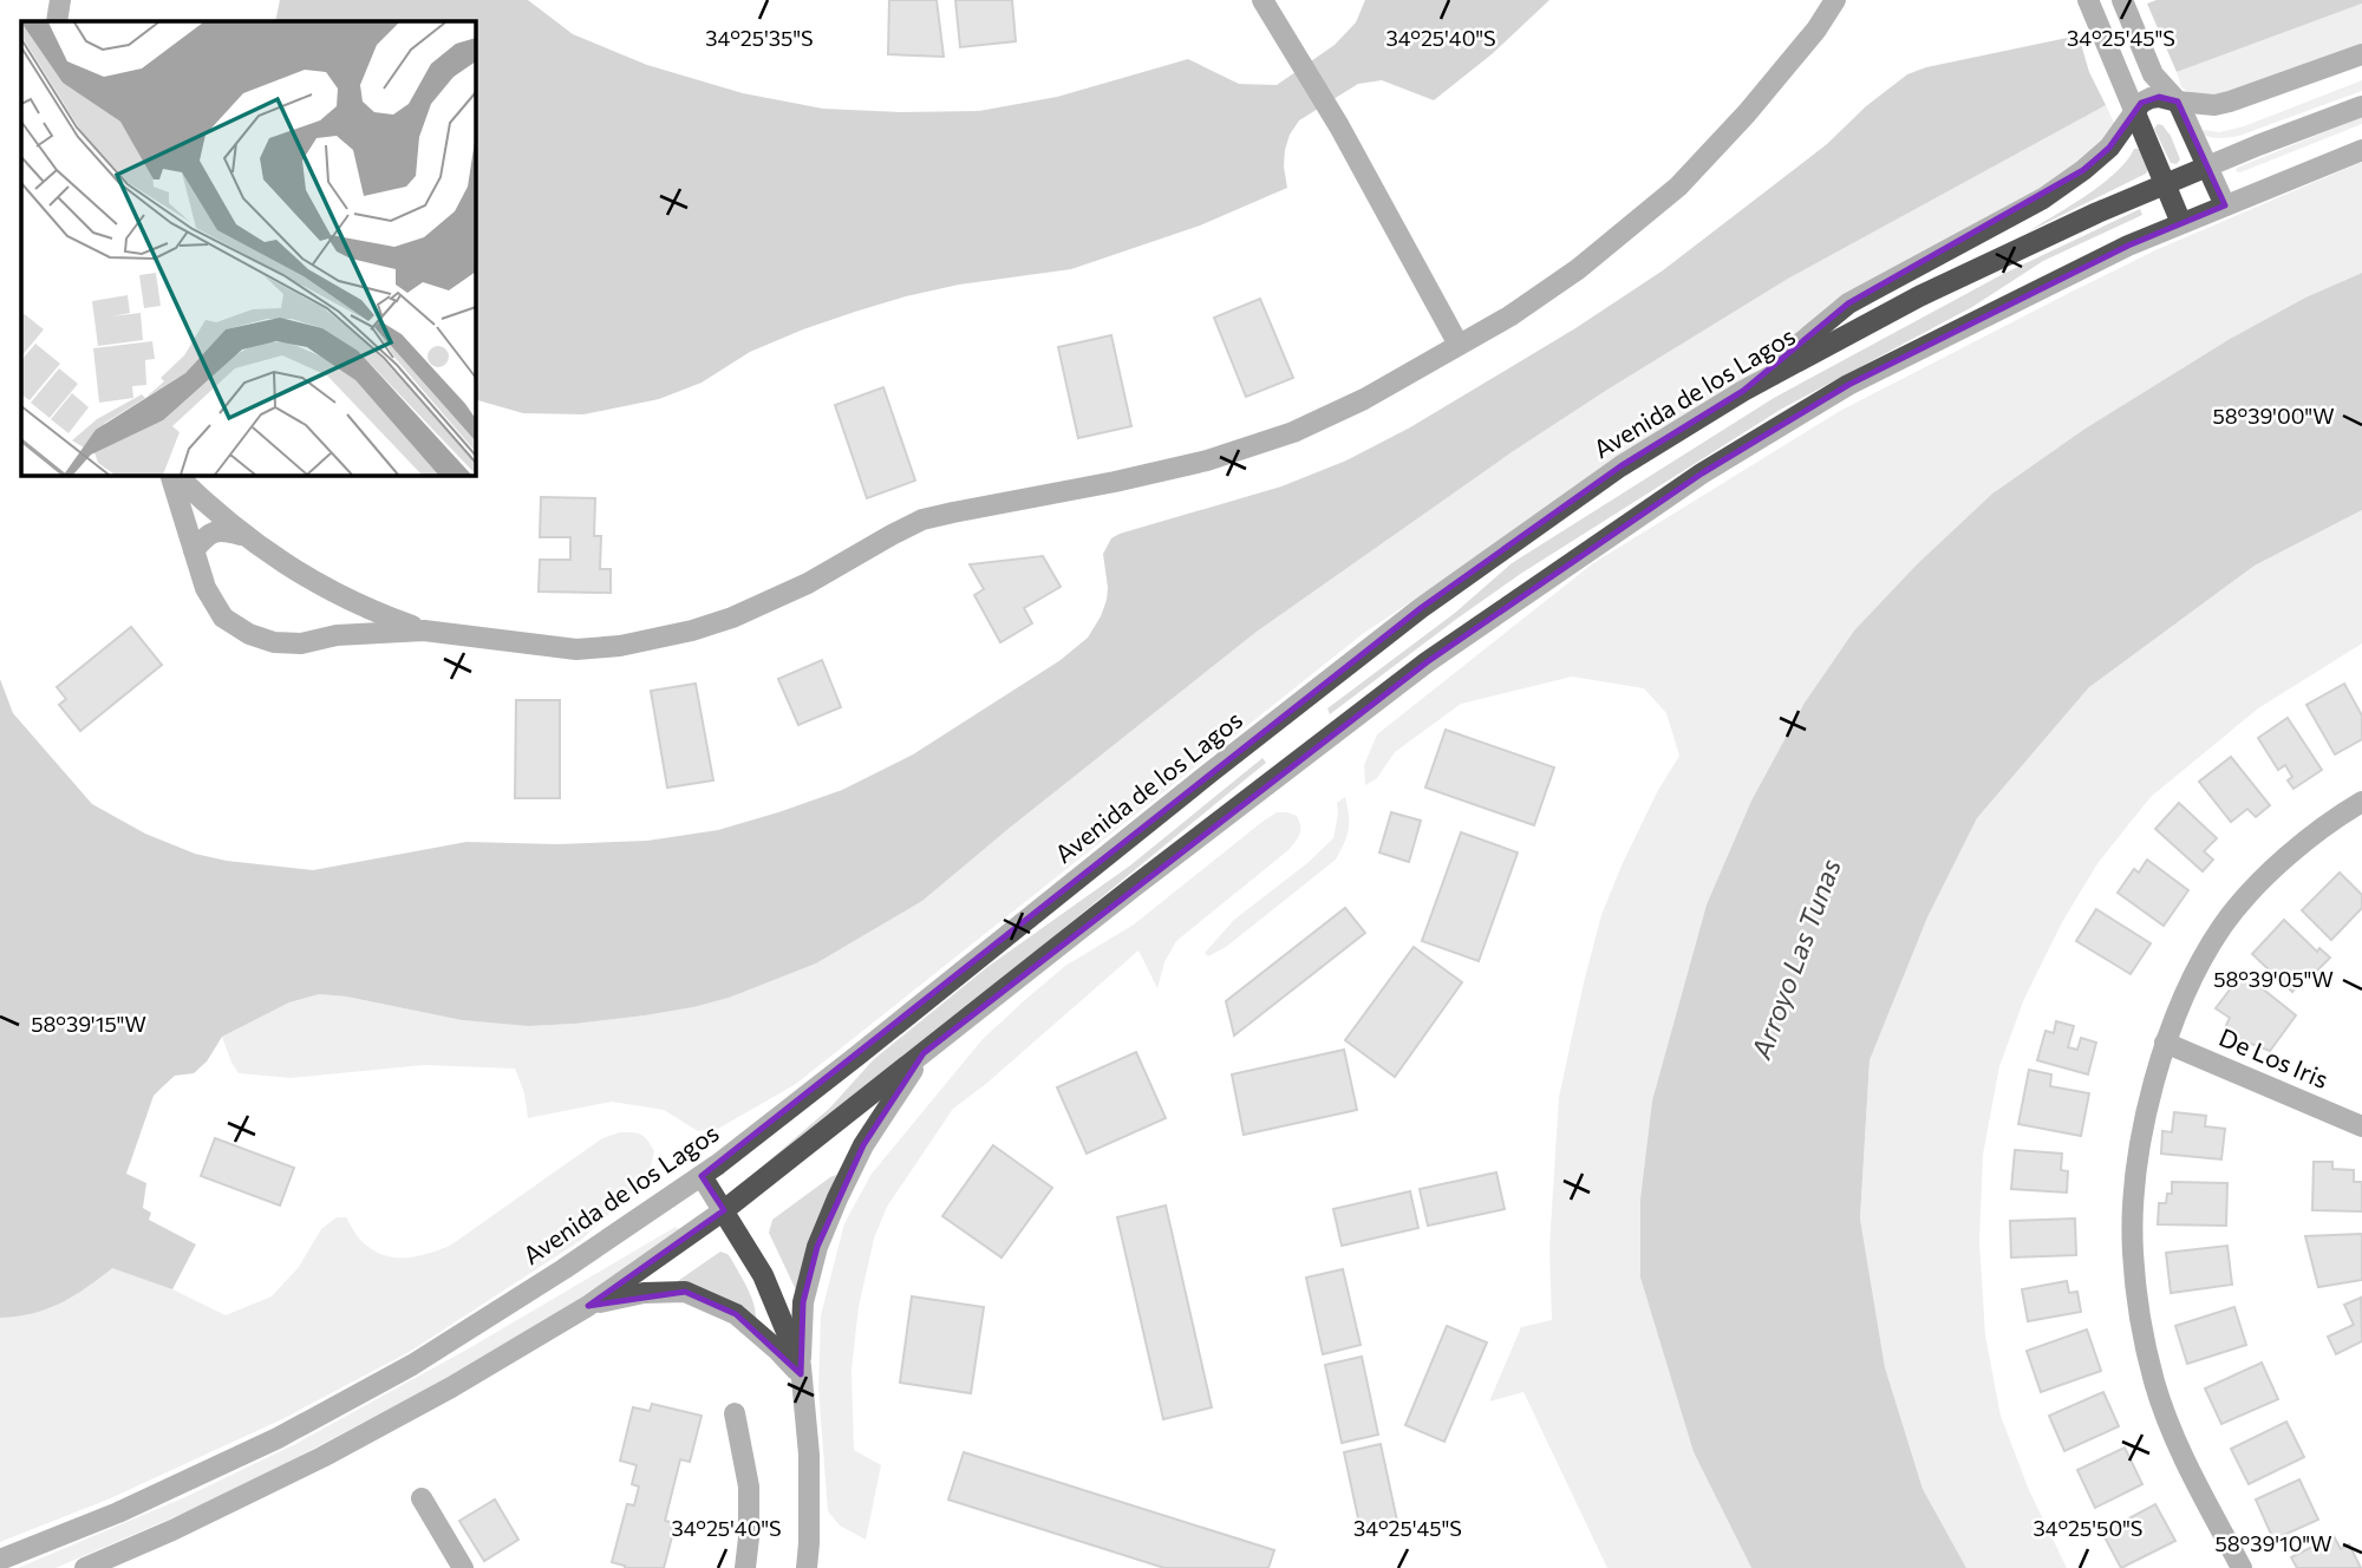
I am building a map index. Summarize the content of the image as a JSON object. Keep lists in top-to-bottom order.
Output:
{
  "streets": {
    "street": ["Avenida de los Lagos", "De Los Iris"]
  },
  "water": ["Arroyo Las Tunas"],
  "coordinates": [
    "34°25'35\"S",
    "34°25'40\"S",
    "34°25'45\"S",
    "58°39'00\"W",
    "58°39'05\"W",
    "58°39'15\"W",
    "34°25'50\"S",
    "58°39'10\"W"
  ]
}
